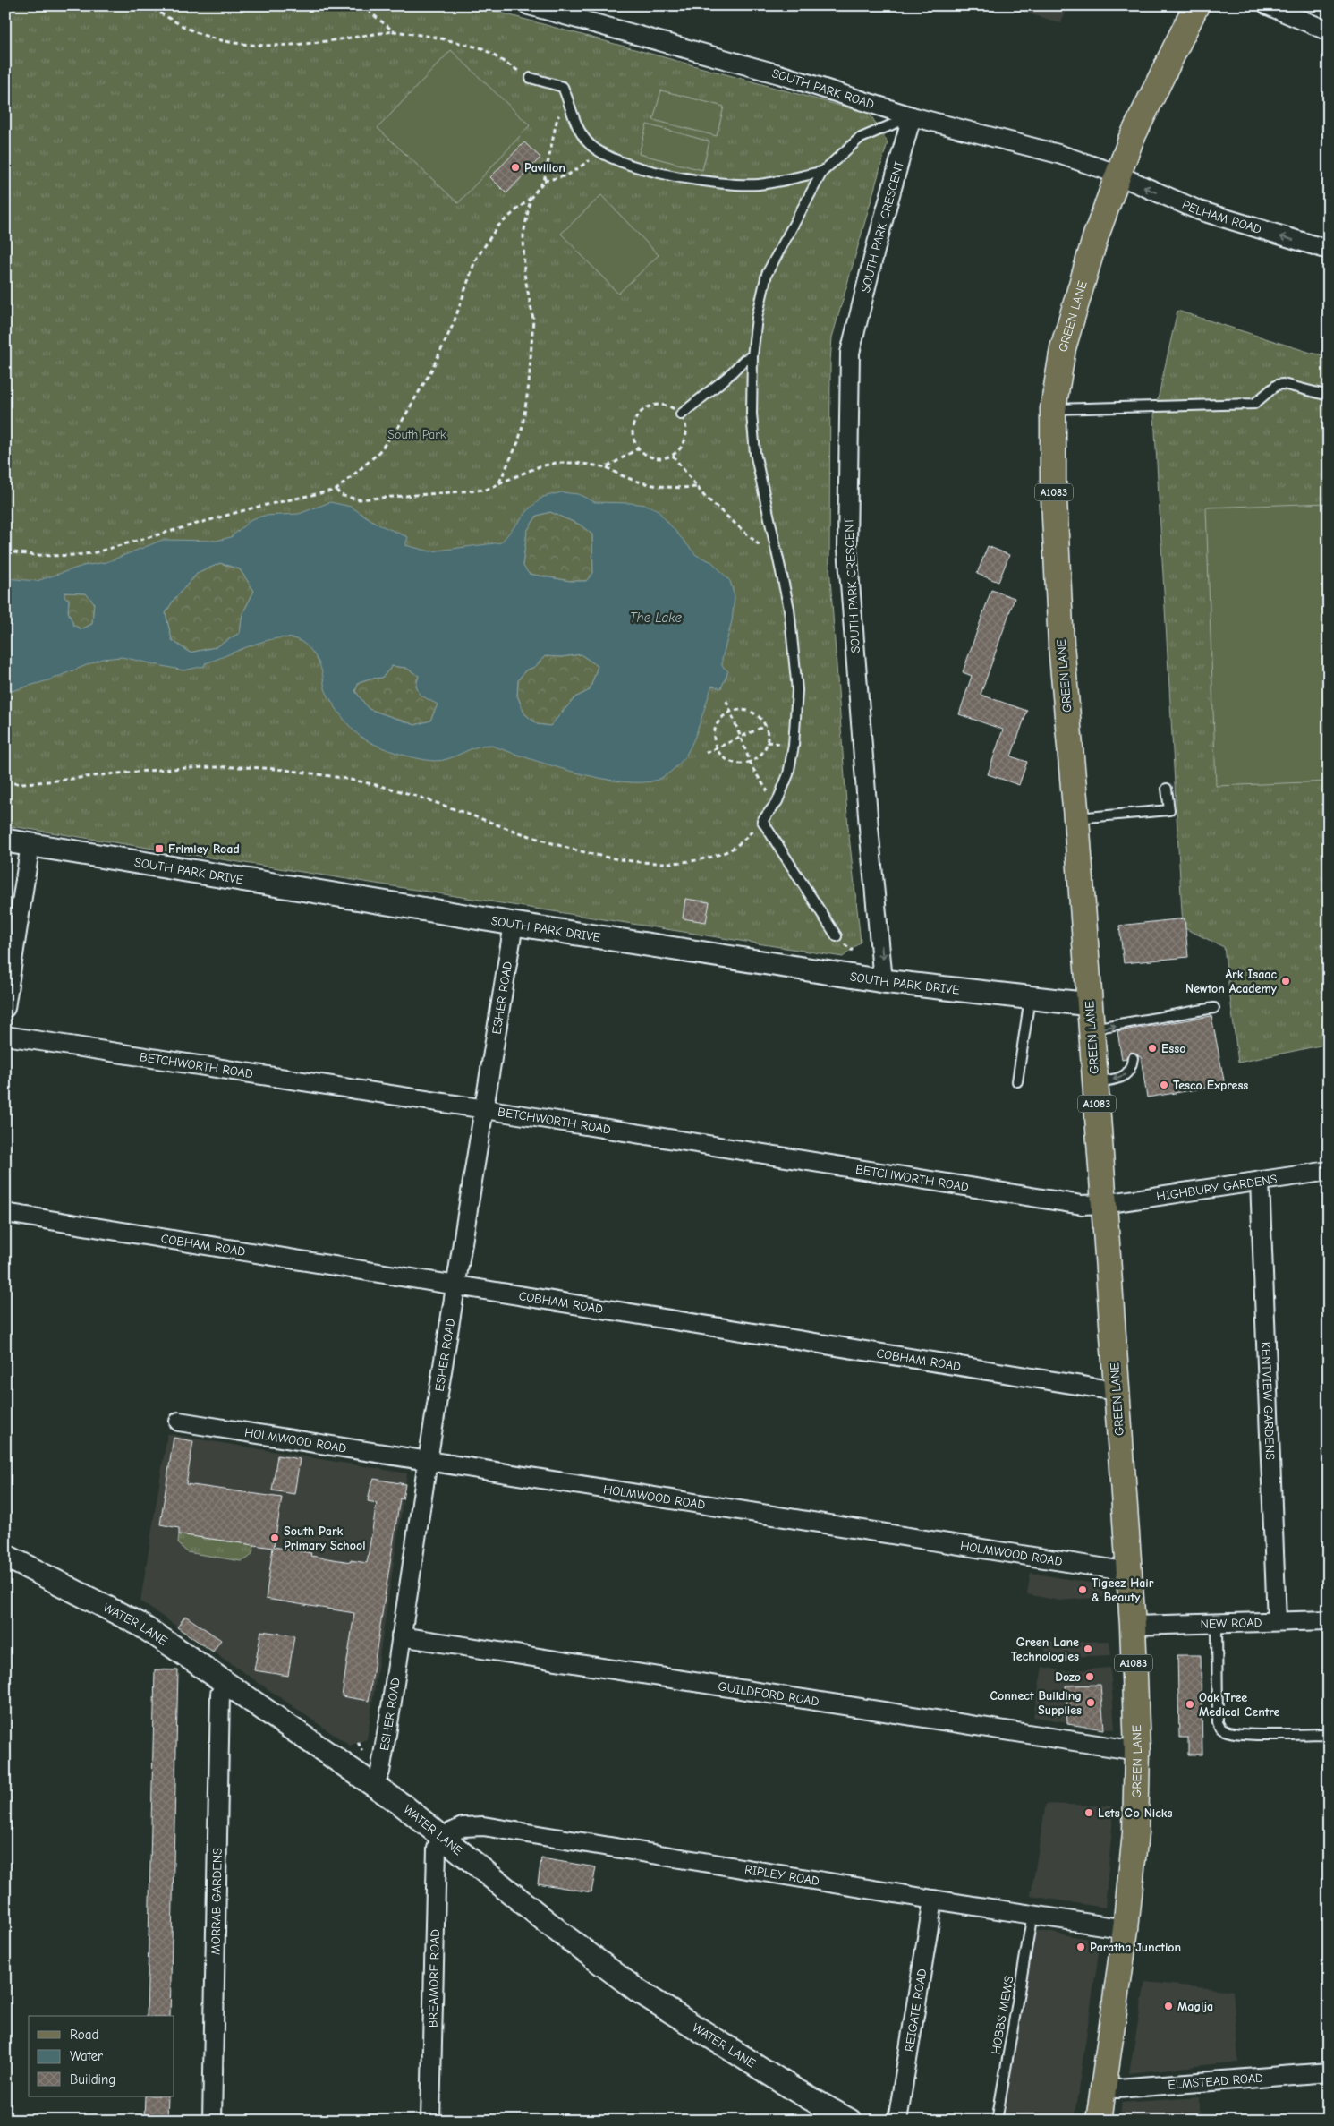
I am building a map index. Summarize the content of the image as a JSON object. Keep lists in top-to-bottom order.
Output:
{
  "streets": {
    "main road": ["GREEN LANE", "A1083"],
    "street": [
      "SOUTH PARK ROAD",
      "PELHAM ROAD",
      "SOUTH PARK CRESCENT",
      "SOUTH PARK DRIVE",
      "ESHER ROAD",
      "BETCHWORTH ROAD",
      "HIGHBURY GARDENS",
      "COBHAM ROAD",
      "KENTVIEW GARDENS",
      "HOLMWOOD ROAD",
      "NEW ROAD",
      "WATER LANE",
      "GUILDFORD ROAD",
      "RIPLEY ROAD",
      "MORRAB GARDENS",
      "BREAMORE ROAD",
      "REIGATE ROAD",
      "ELMSTEAD ROAD"
    ],
    "lane": ["HOBBS MEWS"]
  },
  "crossings": [
    ["SOUTH PARK ROAD", "PELHAM ROAD"],
    ["SOUTH PARK ROAD", "SOUTH PARK CRESCENT"],
    ["SOUTH PARK ROAD", "GREEN LANE"],
    ["PELHAM ROAD", "GREEN LANE"],
    ["SOUTH PARK CRESCENT", "SOUTH PARK DRIVE"],
    ["GREEN LANE", "SOUTH PARK DRIVE"],
    ["GREEN LANE", "BETCHWORTH ROAD"],
    ["GREEN LANE", "HIGHBURY GARDENS"],
    ["GREEN LANE", "COBHAM ROAD"],
    ["GREEN LANE", "HOLMWOOD ROAD"],
    ["GREEN LANE", "NEW ROAD"],
    ["GREEN LANE", "GUILDFORD ROAD"],
    ["GREEN LANE", "RIPLEY ROAD"],
    ["GREEN LANE", "ELMSTEAD ROAD"],
    ["SOUTH PARK DRIVE", "ESHER ROAD"],
    ["ESHER ROAD", "BETCHWORTH ROAD"],
    ["ESHER ROAD", "COBHAM ROAD"],
    ["ESHER ROAD", "HOLMWOOD ROAD"],
    ["ESHER ROAD", "WATER LANE"],
    ["ESHER ROAD", "GUILDFORD ROAD"],
    ["BETCHWORTH ROAD", "HIGHBURY GARDENS"],
    ["HIGHBURY GARDENS", "KENTVIEW GARDENS"],
    ["KENTVIEW GARDENS", "NEW ROAD"],
    ["WATER LANE", "RIPLEY ROAD"],
    ["WATER LANE", "MORRAB GARDENS"],
    ["WATER LANE", "BREAMORE ROAD"],
    ["RIPLEY ROAD", "BREAMORE ROAD"],
    ["RIPLEY ROAD", "REIGATE ROAD"],
    ["RIPLEY ROAD", "HOBBS MEWS"]
  ],
  "one_way": ["PELHAM ROAD", "SOUTH PARK CRESCENT"],
  "water": ["The Lake"],
  "parks": ["South Park"],
  "places": {
    "other": [
      "Pavilion",
      "Ark Isaac Newton Academy",
      "Esso",
      "Tesco Express",
      "South Park Primary School",
      "Tigeez Hair & Beauty",
      "Green Lane Technologies",
      "Dozo",
      "Connect Building Supplies",
      "Oak Tree Medical Centre",
      "Lets Go Nicks",
      "Paratha Junction",
      "Magija"
    ],
    "transit": ["Frimley Road"]
  },
  "legend": ["Road", "Water", "Building"]
}
